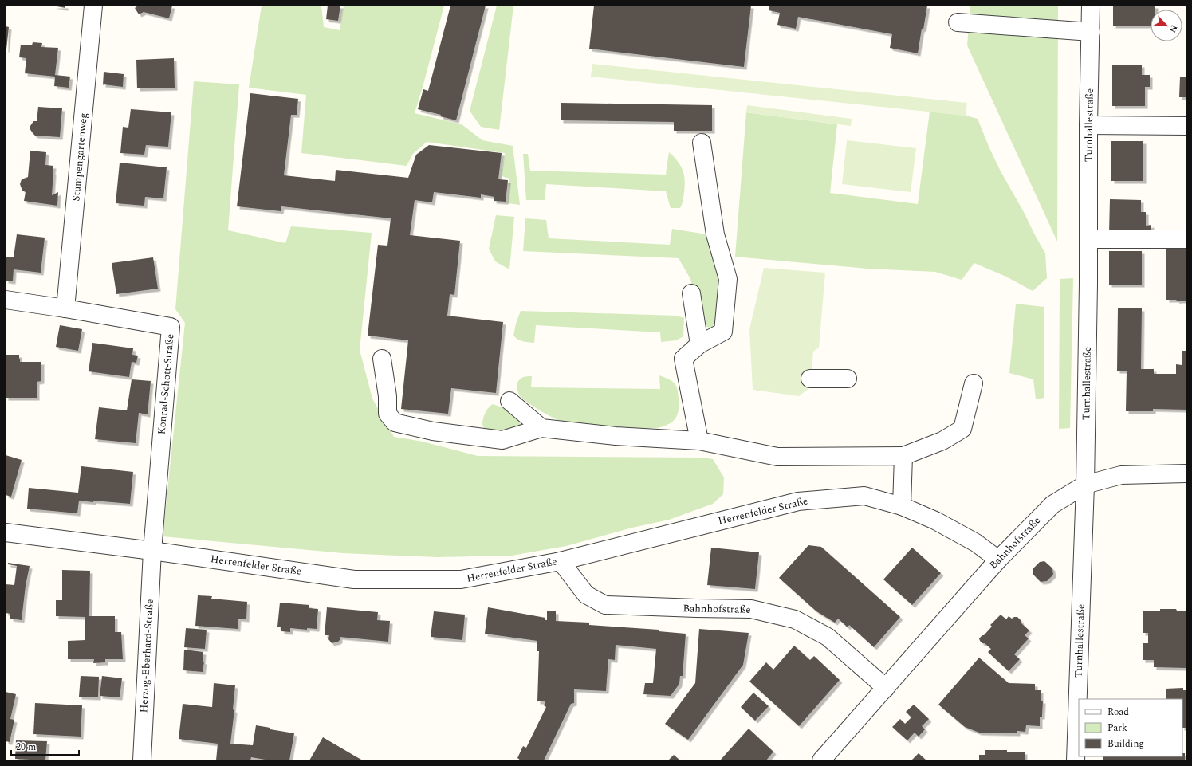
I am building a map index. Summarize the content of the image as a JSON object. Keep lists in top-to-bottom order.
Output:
{
  "streets": {
    "street": [
      "Turnhallestraße",
      "Stumpengartenweg",
      "Konrad-Schott-Straße",
      "Herrenfelder Straße",
      "Bahnhofstraße",
      "Herzog-Eberhard-Straße"
    ]
  },
  "crossings": [
    ["Turnhallestraße", "Bahnhofstraße"],
    ["Stumpengartenweg", "Konrad-Schott-Straße"],
    ["Konrad-Schott-Straße", "Herrenfelder Straße"],
    ["Konrad-Schott-Straße", "Herzog-Eberhard-Straße"],
    ["Herrenfelder Straße", "Bahnhofstraße"],
    ["Herrenfelder Straße", "Herzog-Eberhard-Straße"]
  ],
  "legend": ["Road", "Park", "Building"],
  "scale_bar": "20 m",
  "north": "bottom right"
}
